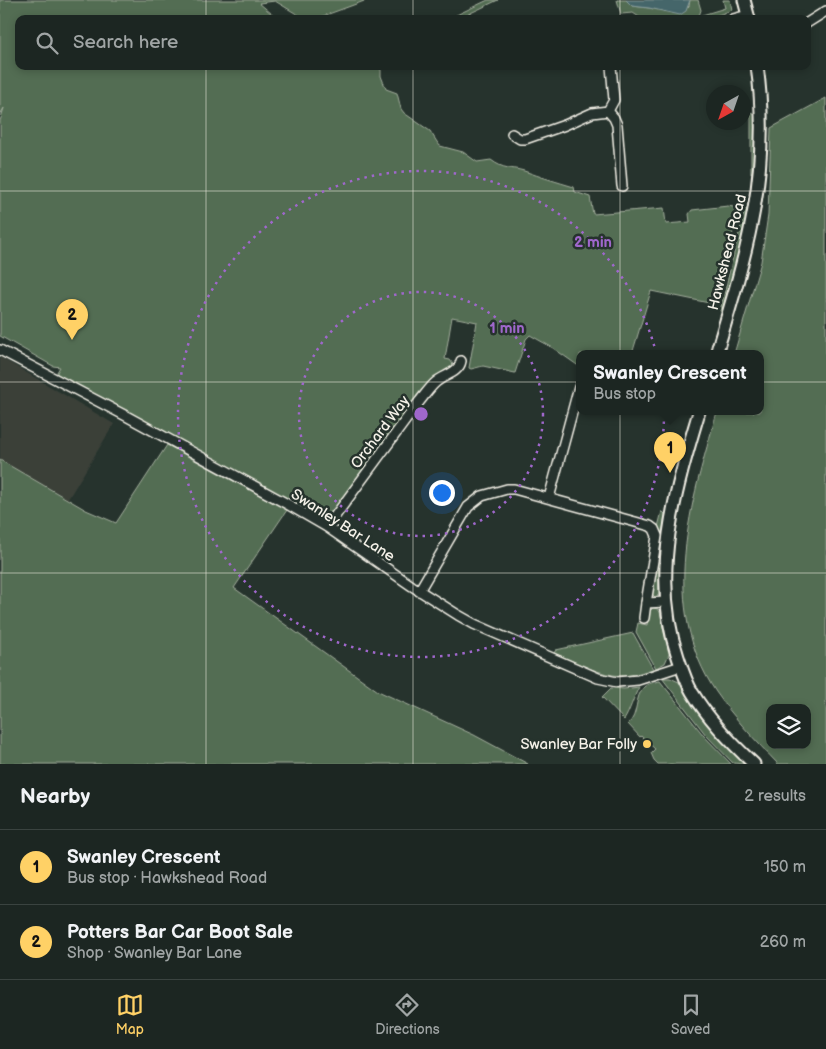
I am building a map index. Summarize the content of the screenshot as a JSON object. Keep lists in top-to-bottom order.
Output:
{
  "streets": {
    "street": ["Hawkshead Road", "Orchard Way", "Swanley Bar Lane"]
  },
  "crossings": [
    ["Orchard Way", "Swanley Bar Lane"]
  ],
  "places": ["Swanley Bar Folly"],
  "north": "bottom left",
  "page": {
    "search": "Search here",
    "pins": ["2", "1"],
    "popup": ["Swanley Crescent", "Bus stop"],
    "heading": ["Nearby", "2 results"],
    "list": [
      {
        "mark": "1",
        "name": "Swanley Crescent",
        "note": "Bus stop · Hawkshead Road",
        "value": "150 m"
      },
      {
        "mark": "2",
        "name": "Potters Bar Car Boot Sale",
        "note": "Shop · Swanley Bar Lane",
        "value": "260 m"
      }
    ],
    "nav": ["Map", "Directions", "Saved"]
  },
  "rings": ["2 min", "1 min"]
}
